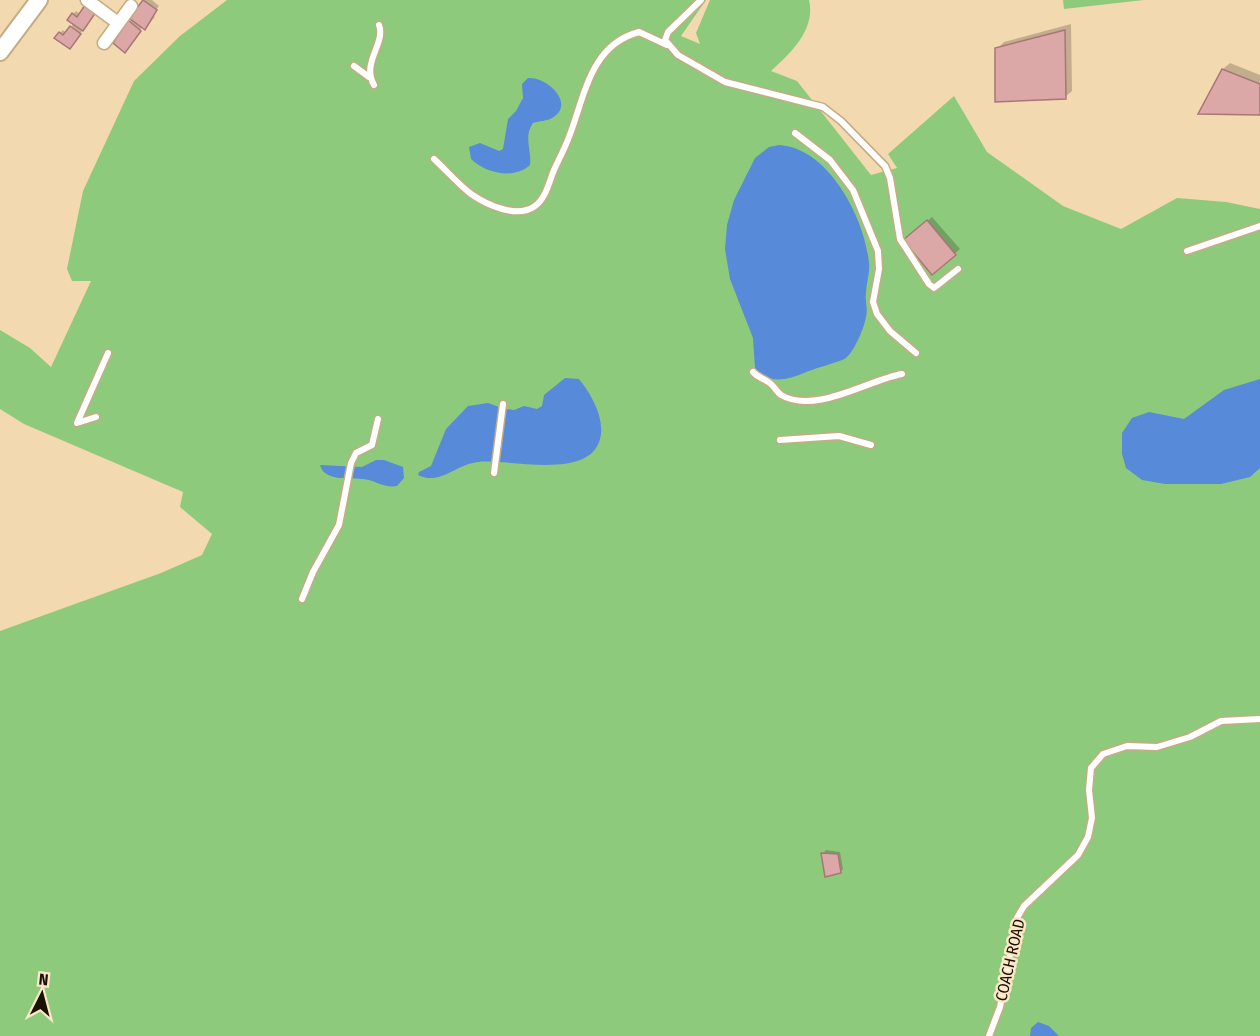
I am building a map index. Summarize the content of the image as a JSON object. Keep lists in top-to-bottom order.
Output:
{
  "streets": {
    "lane": ["COACH ROAD"]
  },
  "north": "top"
}
